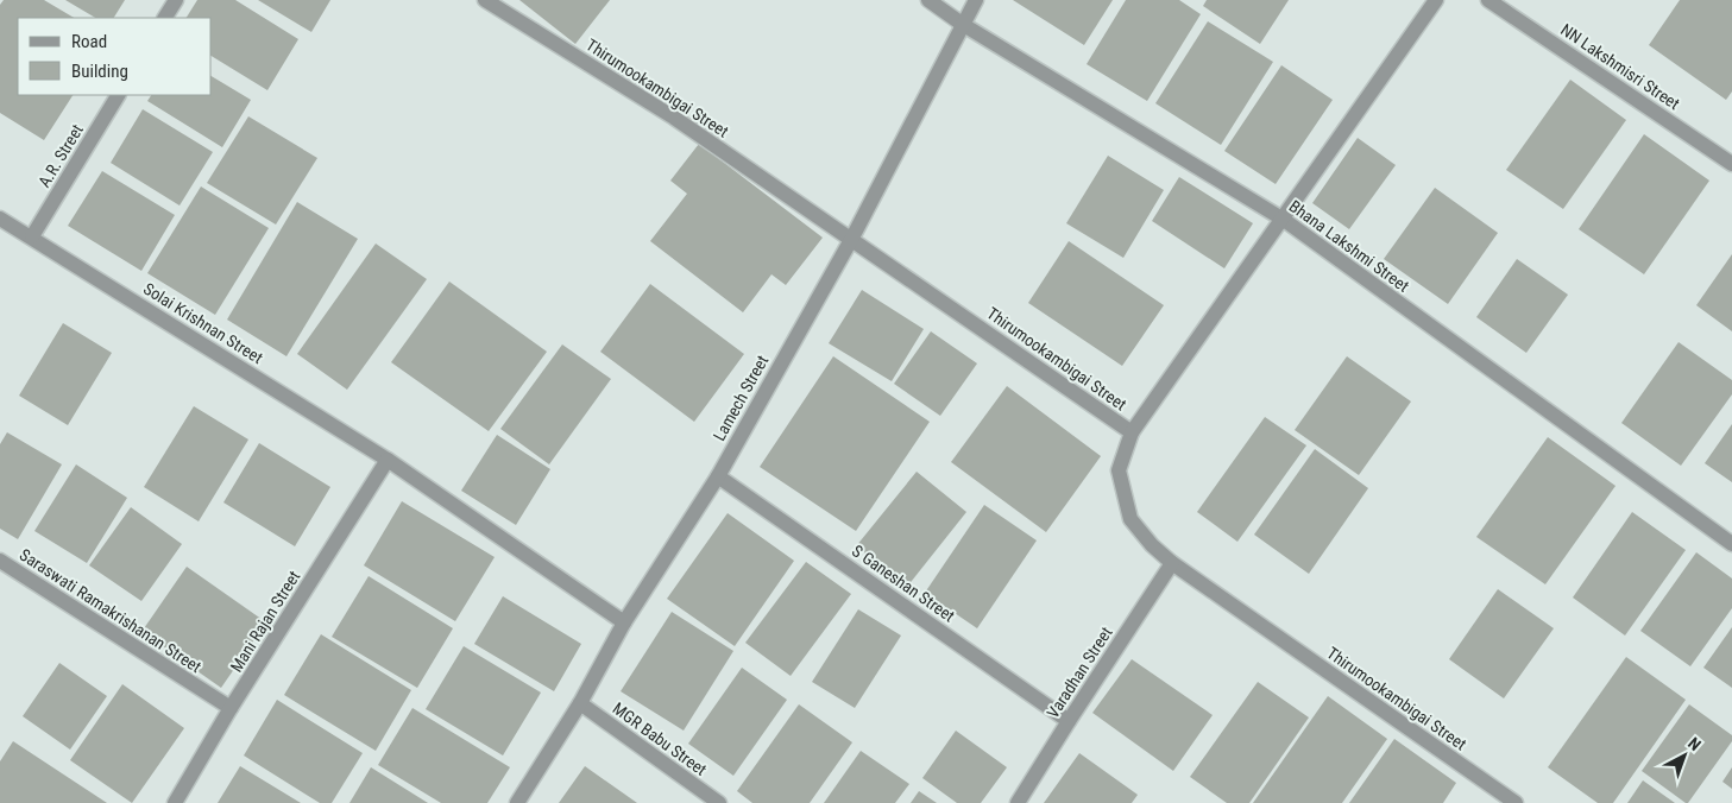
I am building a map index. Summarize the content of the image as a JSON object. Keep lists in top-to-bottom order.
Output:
{
  "streets": {
    "street": [
      "NN Lakshmisri Street",
      "Thirumookambigai Street",
      "A.R. Street",
      "Bhana Lakshmi Street",
      "Solai Krishnan Street",
      "Lamech Street",
      "S Ganeshan Street",
      "Saraswati Ramakrishanan Street",
      "Mani Rajan Street",
      "Varadhan Street",
      "MGR Babu Street"
    ]
  },
  "crossings": [
    ["Thirumookambigai Street", "Lamech Street"],
    ["Thirumookambigai Street", "Varadhan Street"],
    ["A.R. Street", "Solai Krishnan Street"],
    ["Bhana Lakshmi Street", "Lamech Street"],
    ["Solai Krishnan Street", "Lamech Street"],
    ["Solai Krishnan Street", "Mani Rajan Street"],
    ["Lamech Street", "S Ganeshan Street"],
    ["Lamech Street", "MGR Babu Street"],
    ["S Ganeshan Street", "Varadhan Street"],
    ["Saraswati Ramakrishanan Street", "Mani Rajan Street"]
  ],
  "legend": ["Road", "Building"],
  "north": "top right"
}
